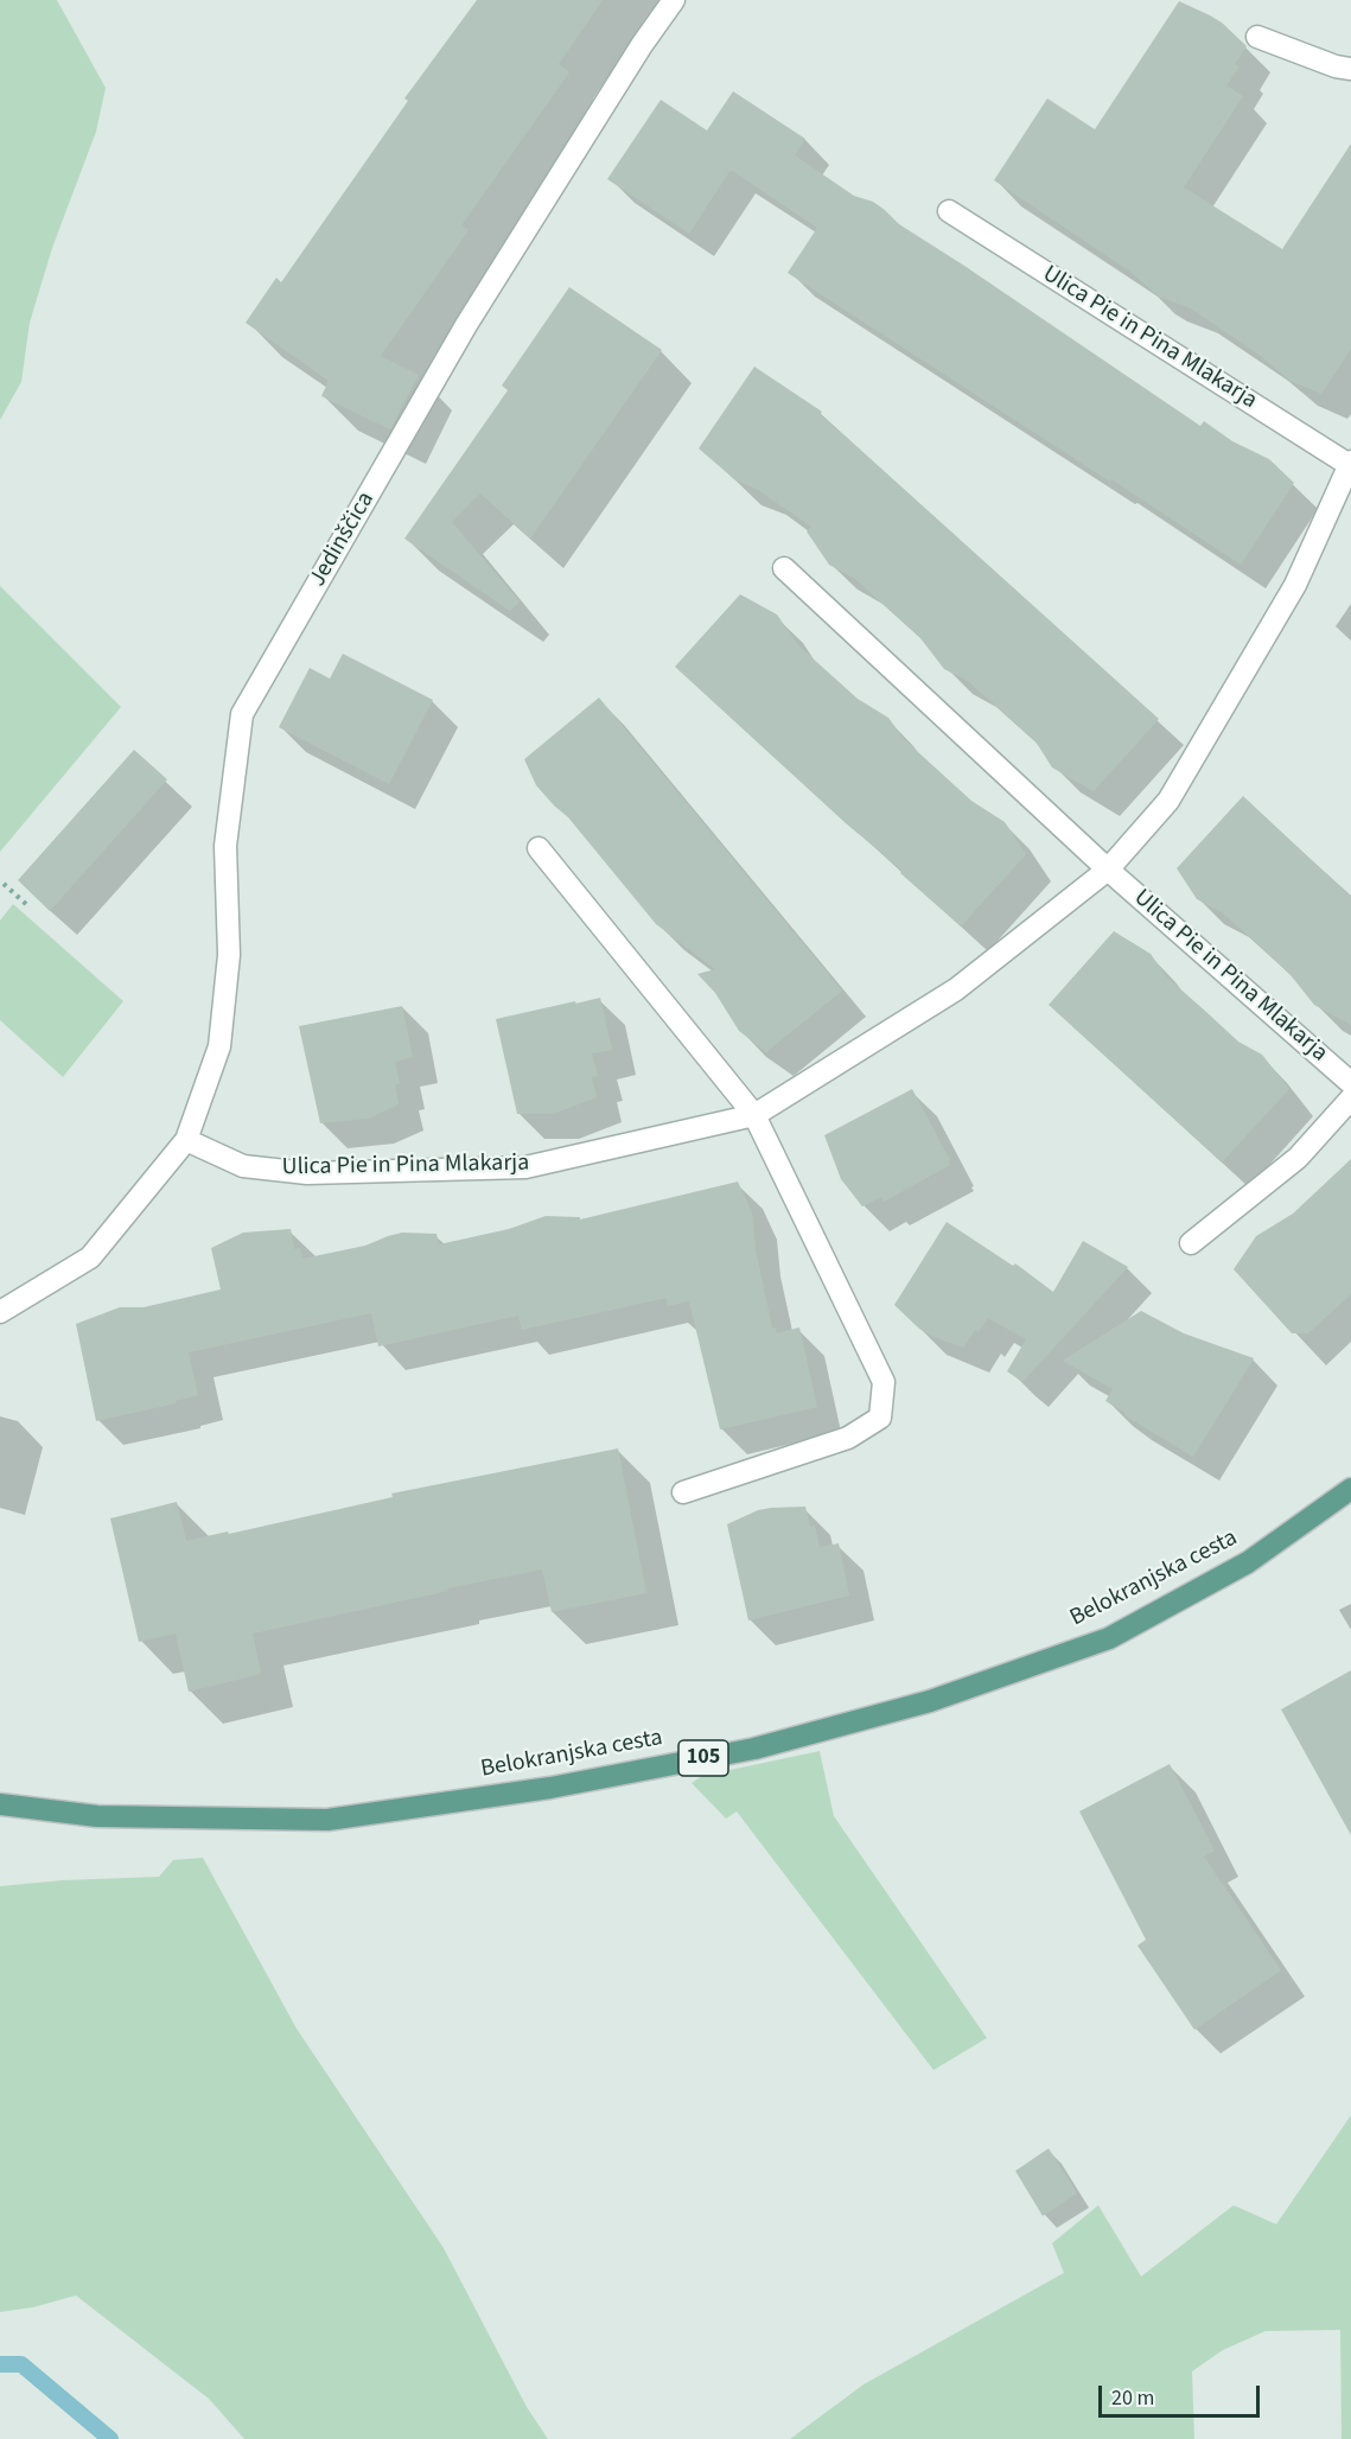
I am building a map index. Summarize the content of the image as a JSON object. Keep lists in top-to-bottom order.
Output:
{
  "streets": {
    "main road": ["Belokranjska cesta", "105"],
    "street": ["Ulica Pie in Pina Mlakarja", "Jedinščica"]
  },
  "crossings": [
    ["Ulica Pie in Pina Mlakarja", "Jedinščica"]
  ],
  "scale_bar": "20 m"
}
